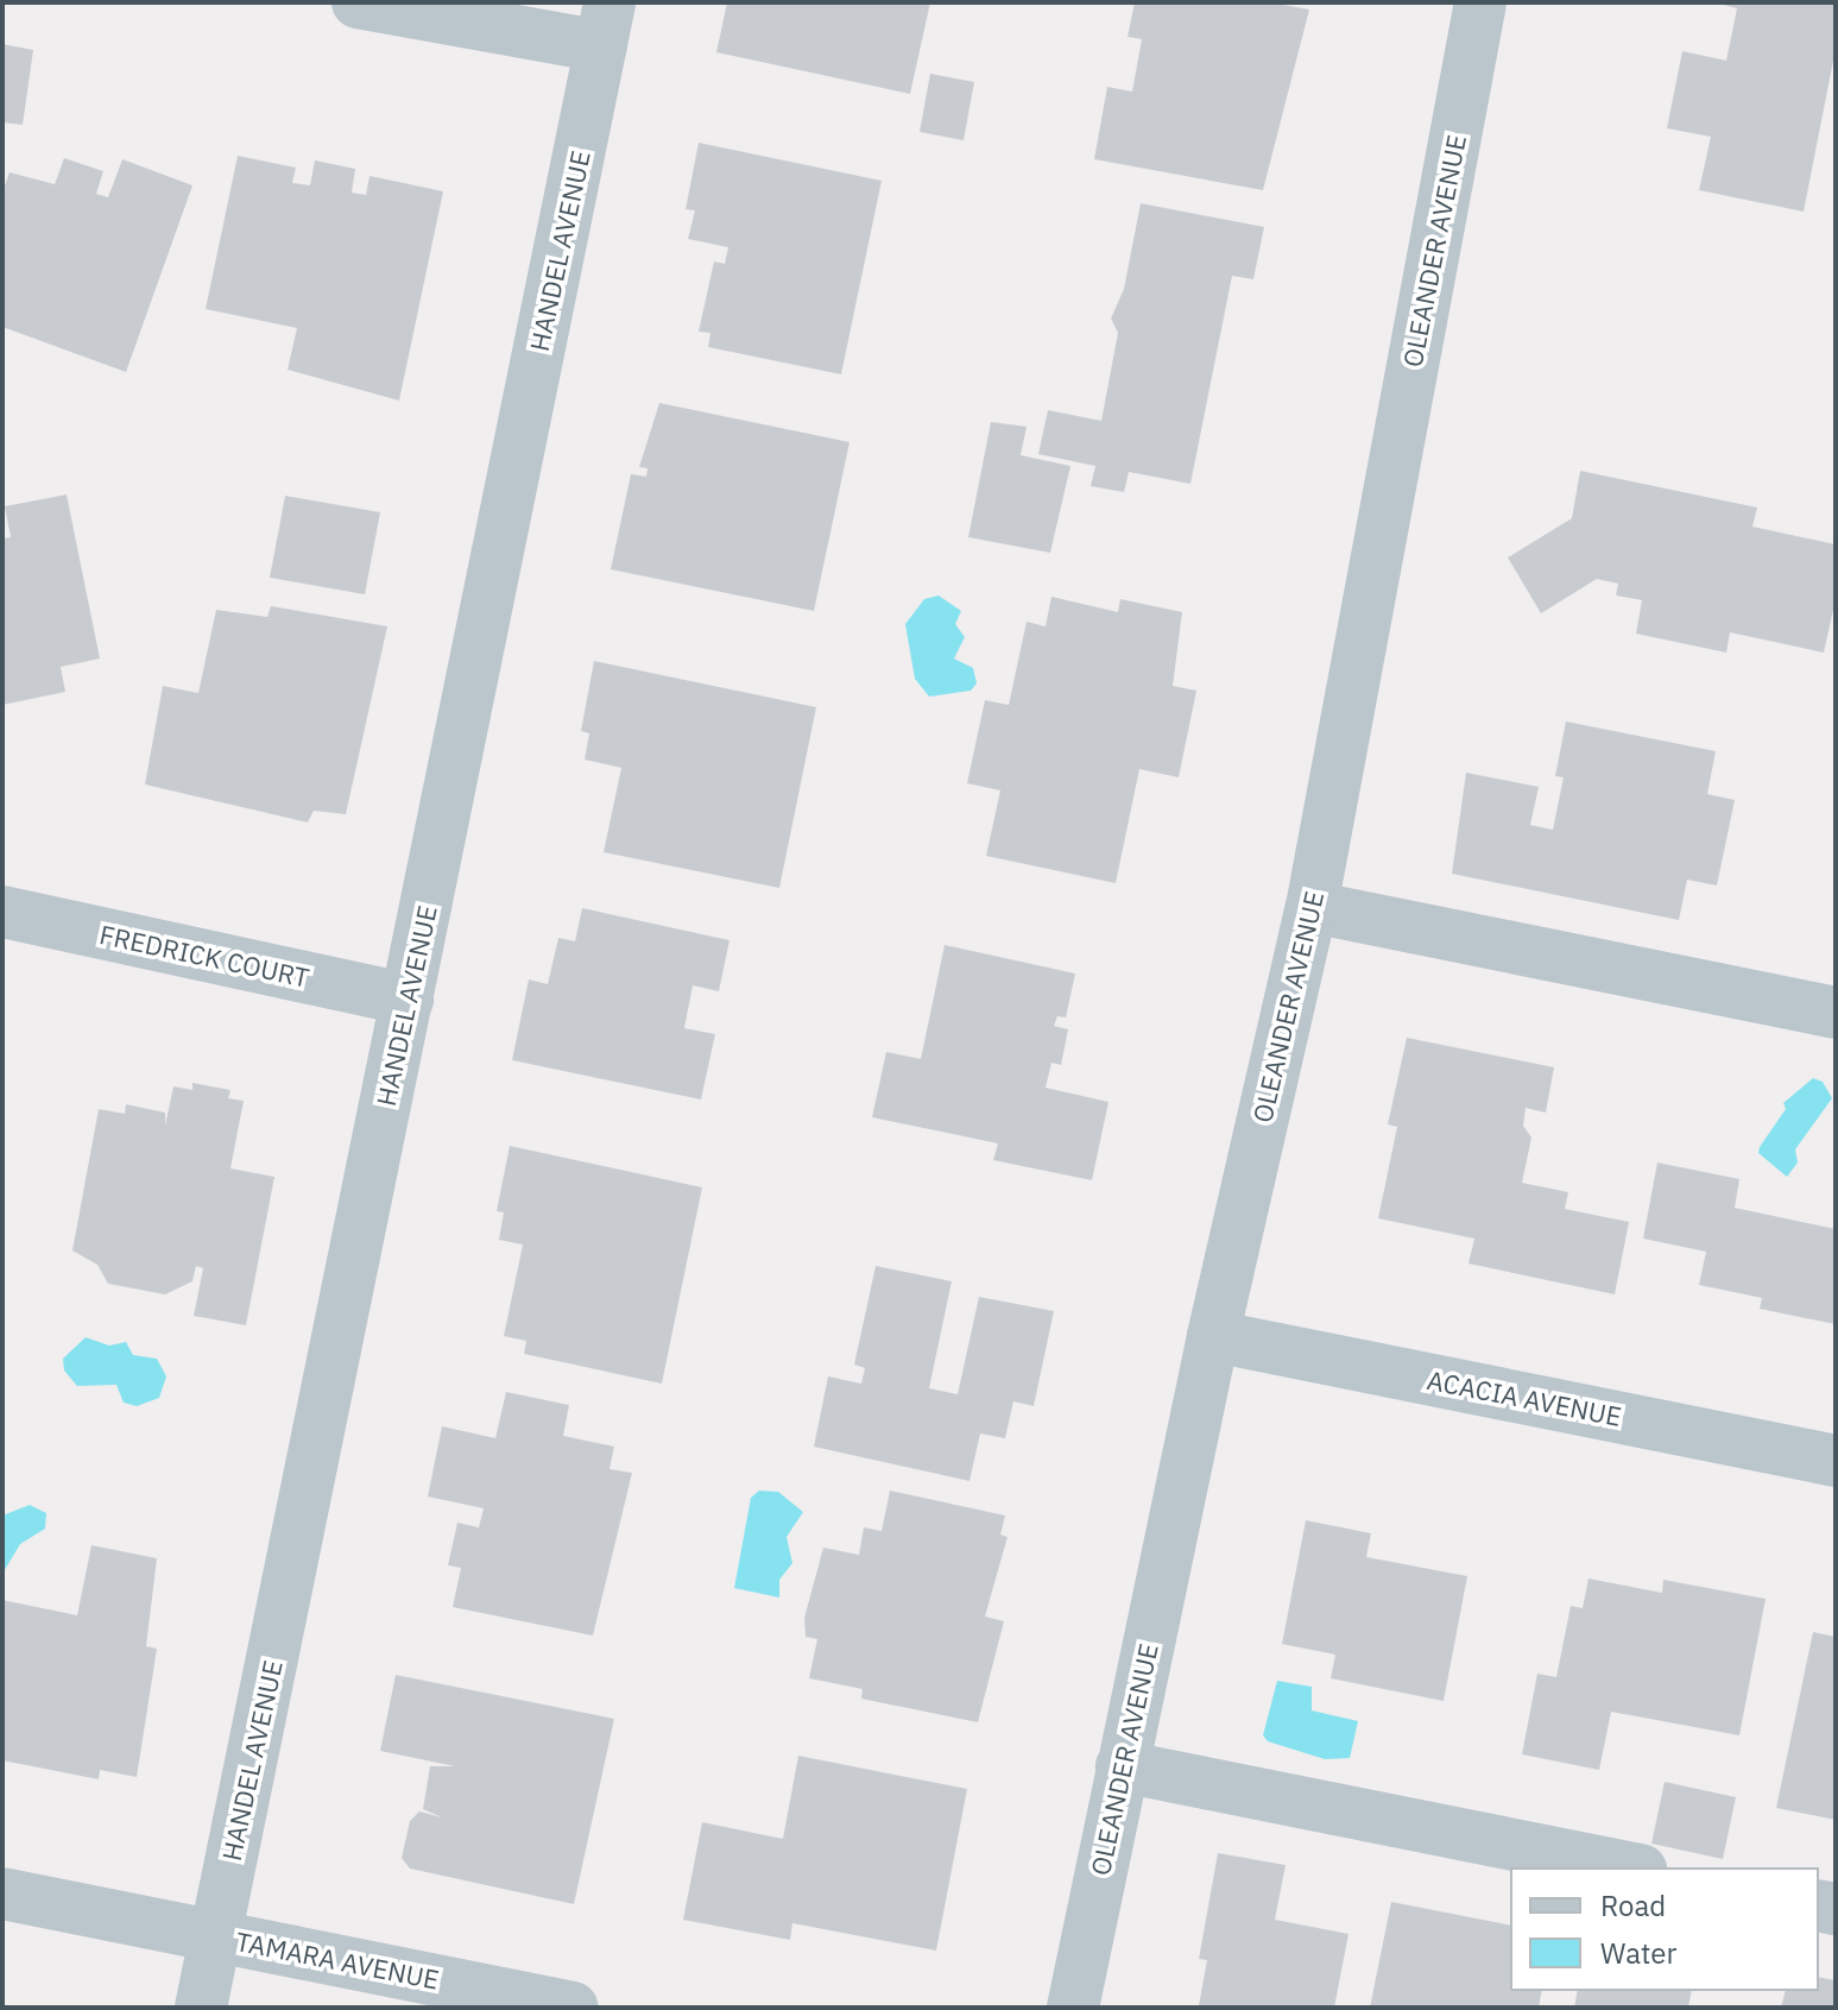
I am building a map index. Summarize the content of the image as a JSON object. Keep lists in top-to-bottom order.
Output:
{
  "streets": {
    "street": [
      "HANDEL AVENUE",
      "OLEANDER AVENUE",
      "FREDRICK COURT",
      "ACACIA AVENUE",
      "TAMARA AVENUE"
    ]
  },
  "crossings": [
    ["HANDEL AVENUE", "FREDRICK COURT"],
    ["HANDEL AVENUE", "TAMARA AVENUE"],
    ["OLEANDER AVENUE", "ACACIA AVENUE"]
  ],
  "legend": ["Road", "Water"]
}
